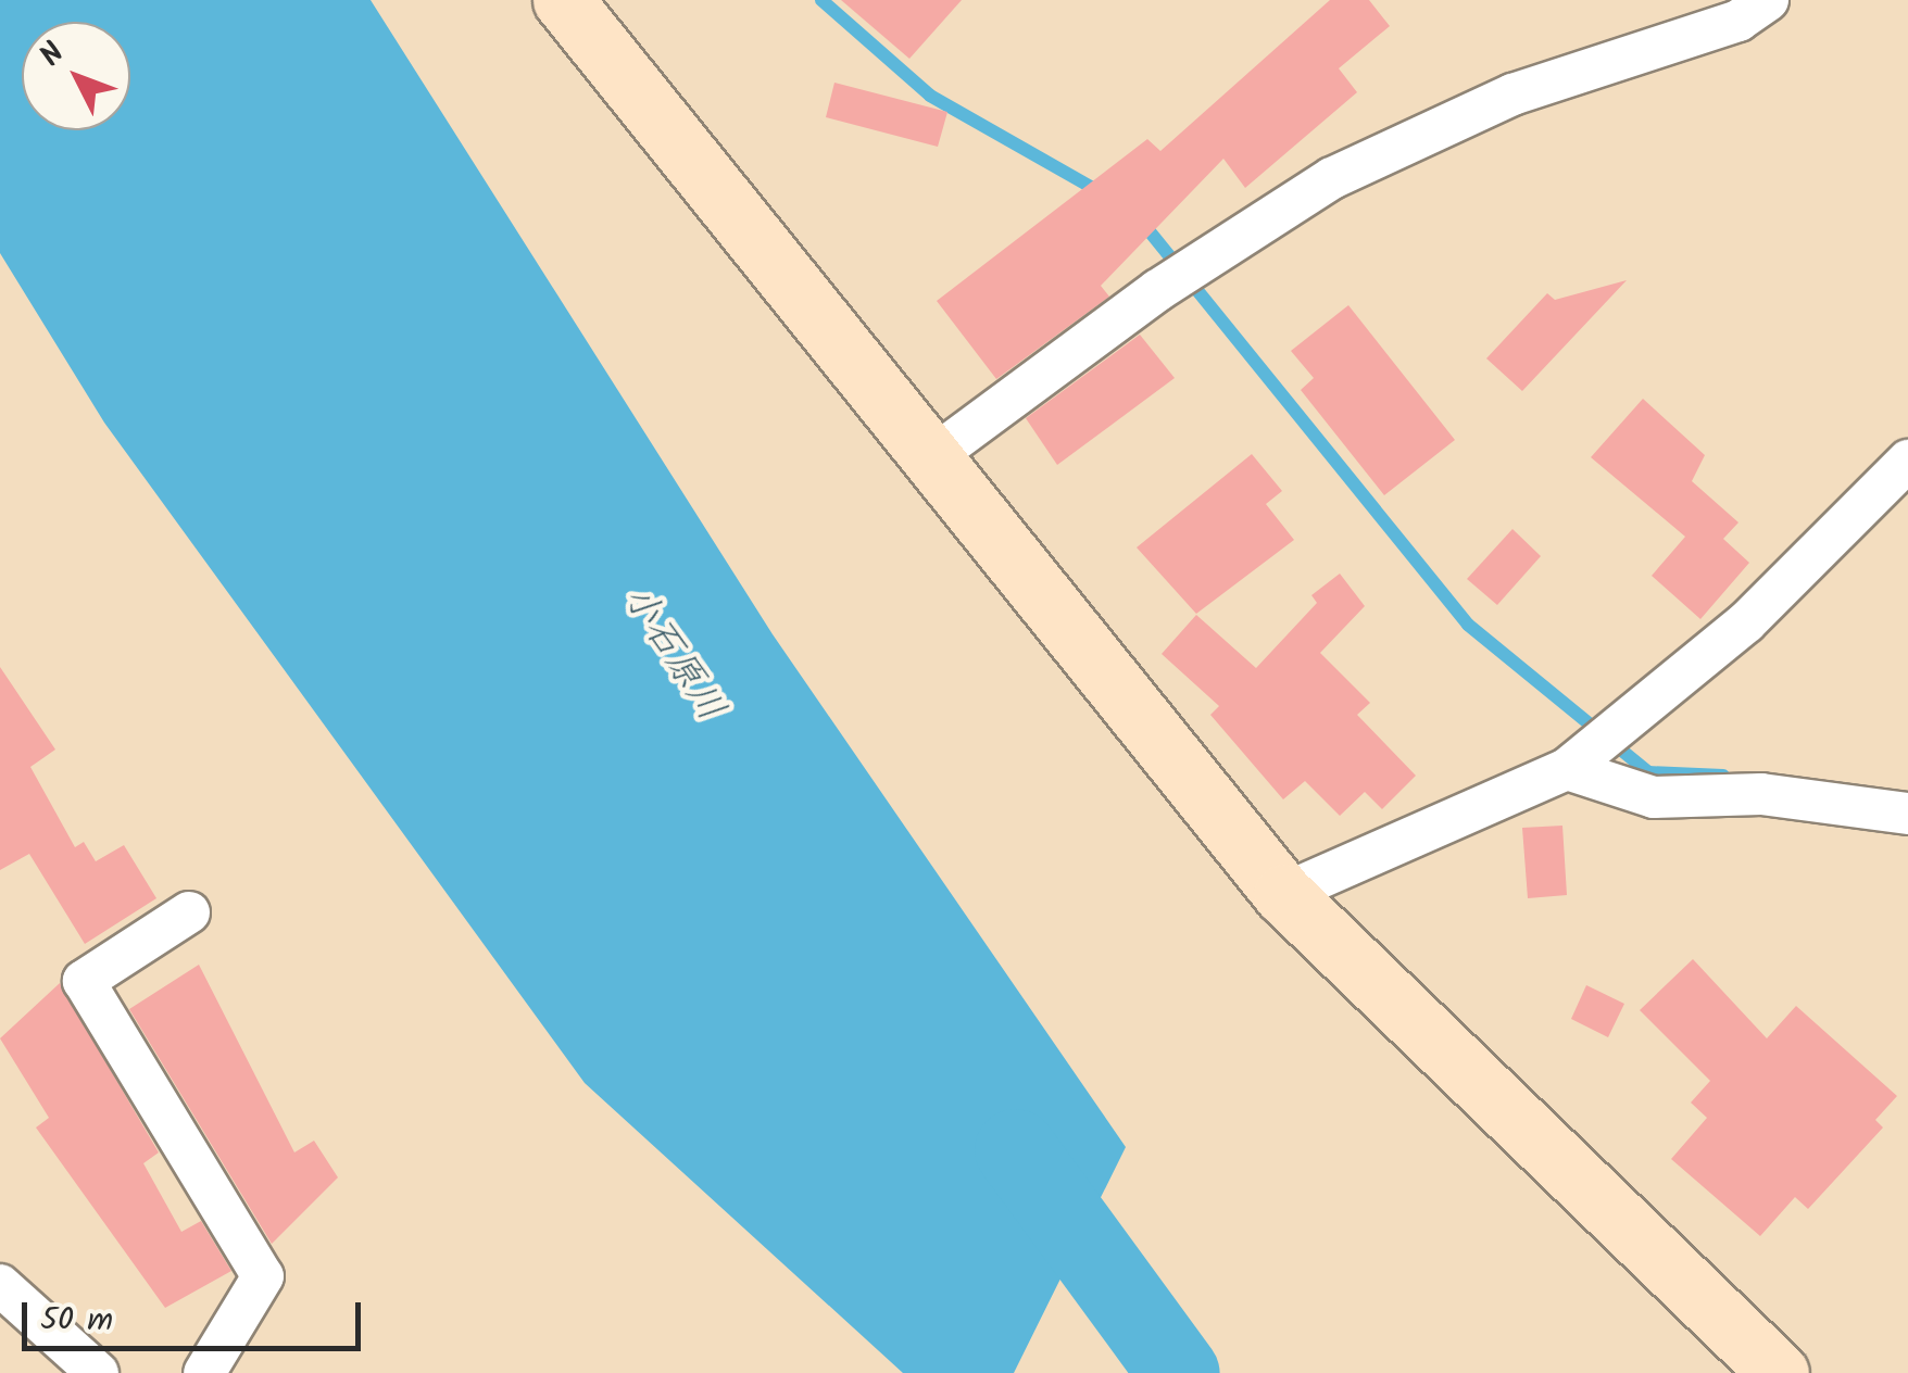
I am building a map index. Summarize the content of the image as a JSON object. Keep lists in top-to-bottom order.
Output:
{
  "water": ["小石原川"],
  "scale_bar": "50 m",
  "north": "top left"
}
